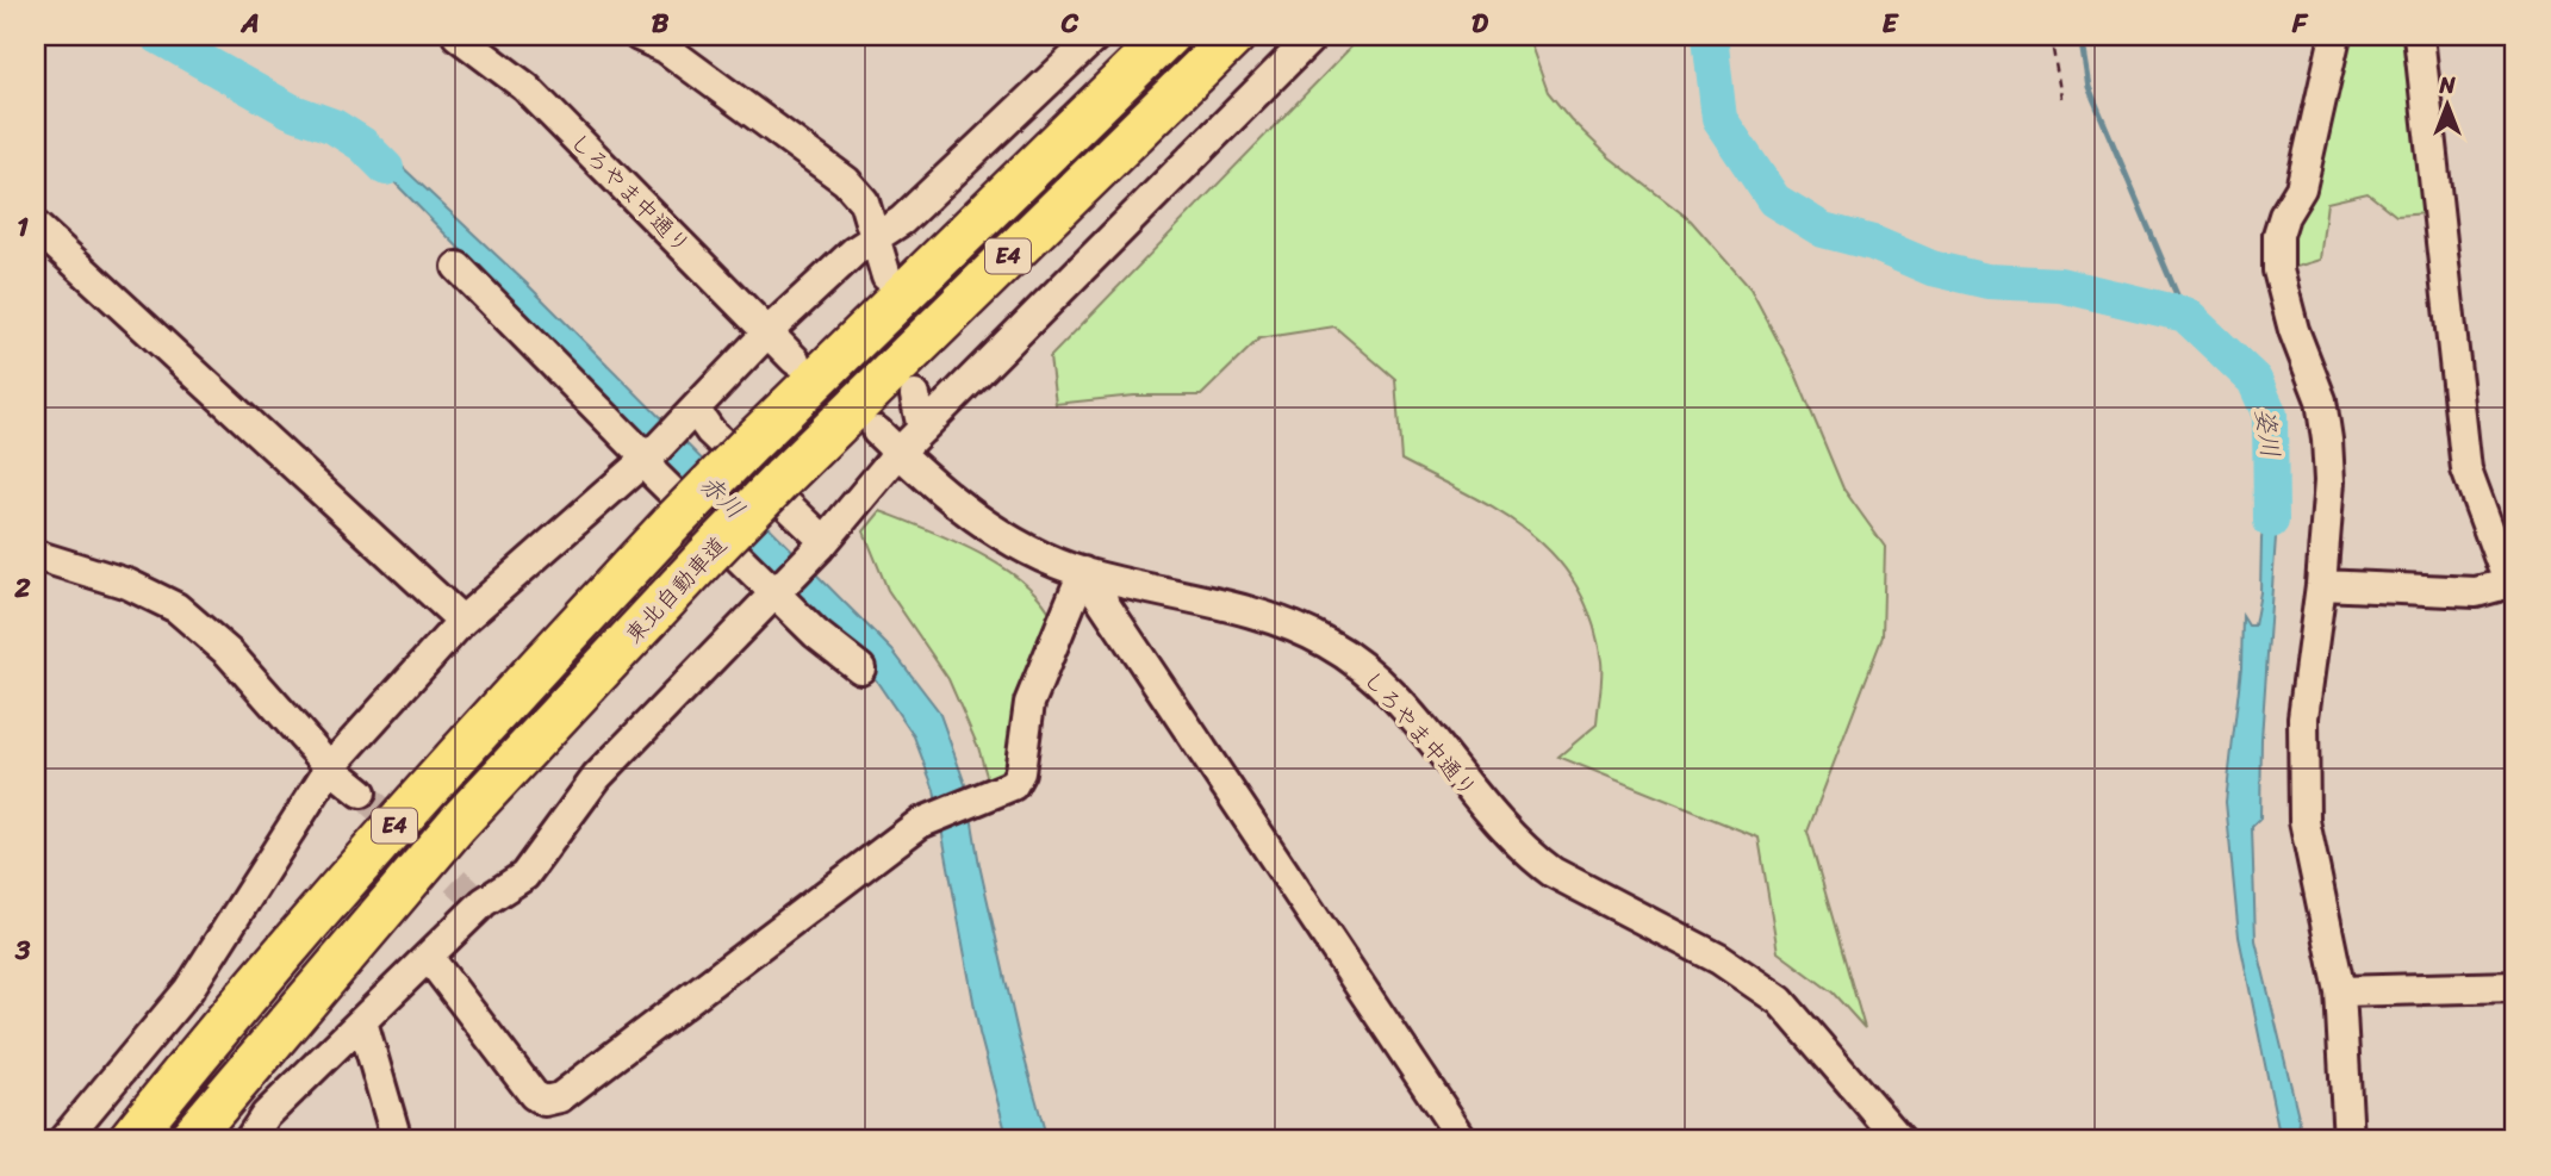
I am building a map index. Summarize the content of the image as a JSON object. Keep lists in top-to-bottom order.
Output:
{
  "streets": {
    "highway": ["E4", "東北自動車道"],
    "street": ["しろやま中通り"]
  },
  "water": ["姿川", "赤川"],
  "north": "top",
  "grid": {
    "columns": [
      "A",
      "B",
      "C",
      "D",
      "E",
      "F"
    ],
    "rows": ["1", "2", "3"]
  }
}
